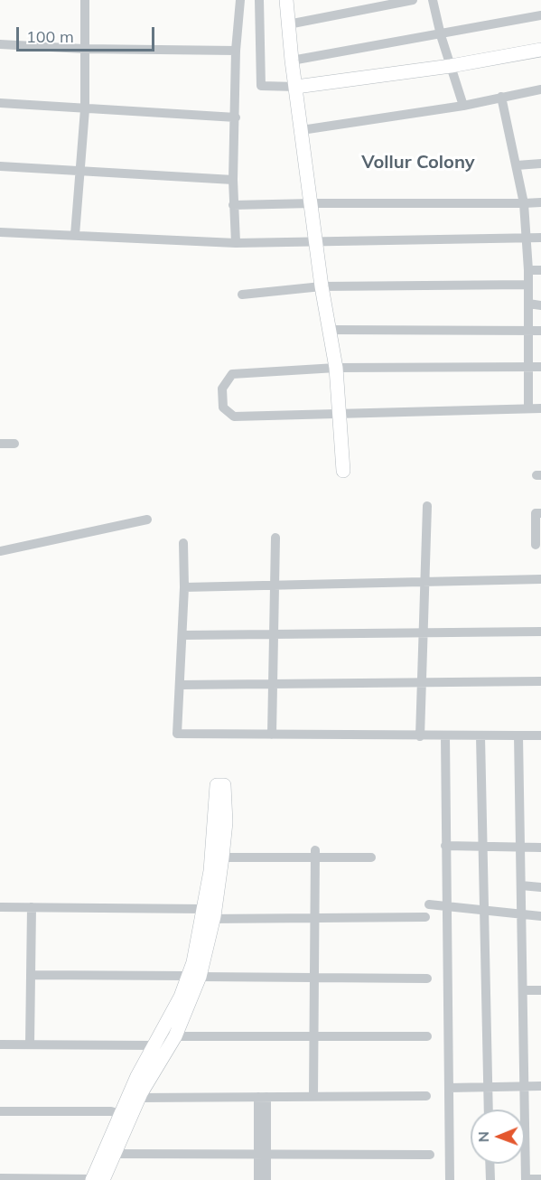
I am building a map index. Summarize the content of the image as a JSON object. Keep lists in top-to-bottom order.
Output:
{
  "districts": ["Vollur Colony"],
  "scale_bar": "100 m",
  "north": "left"
}
